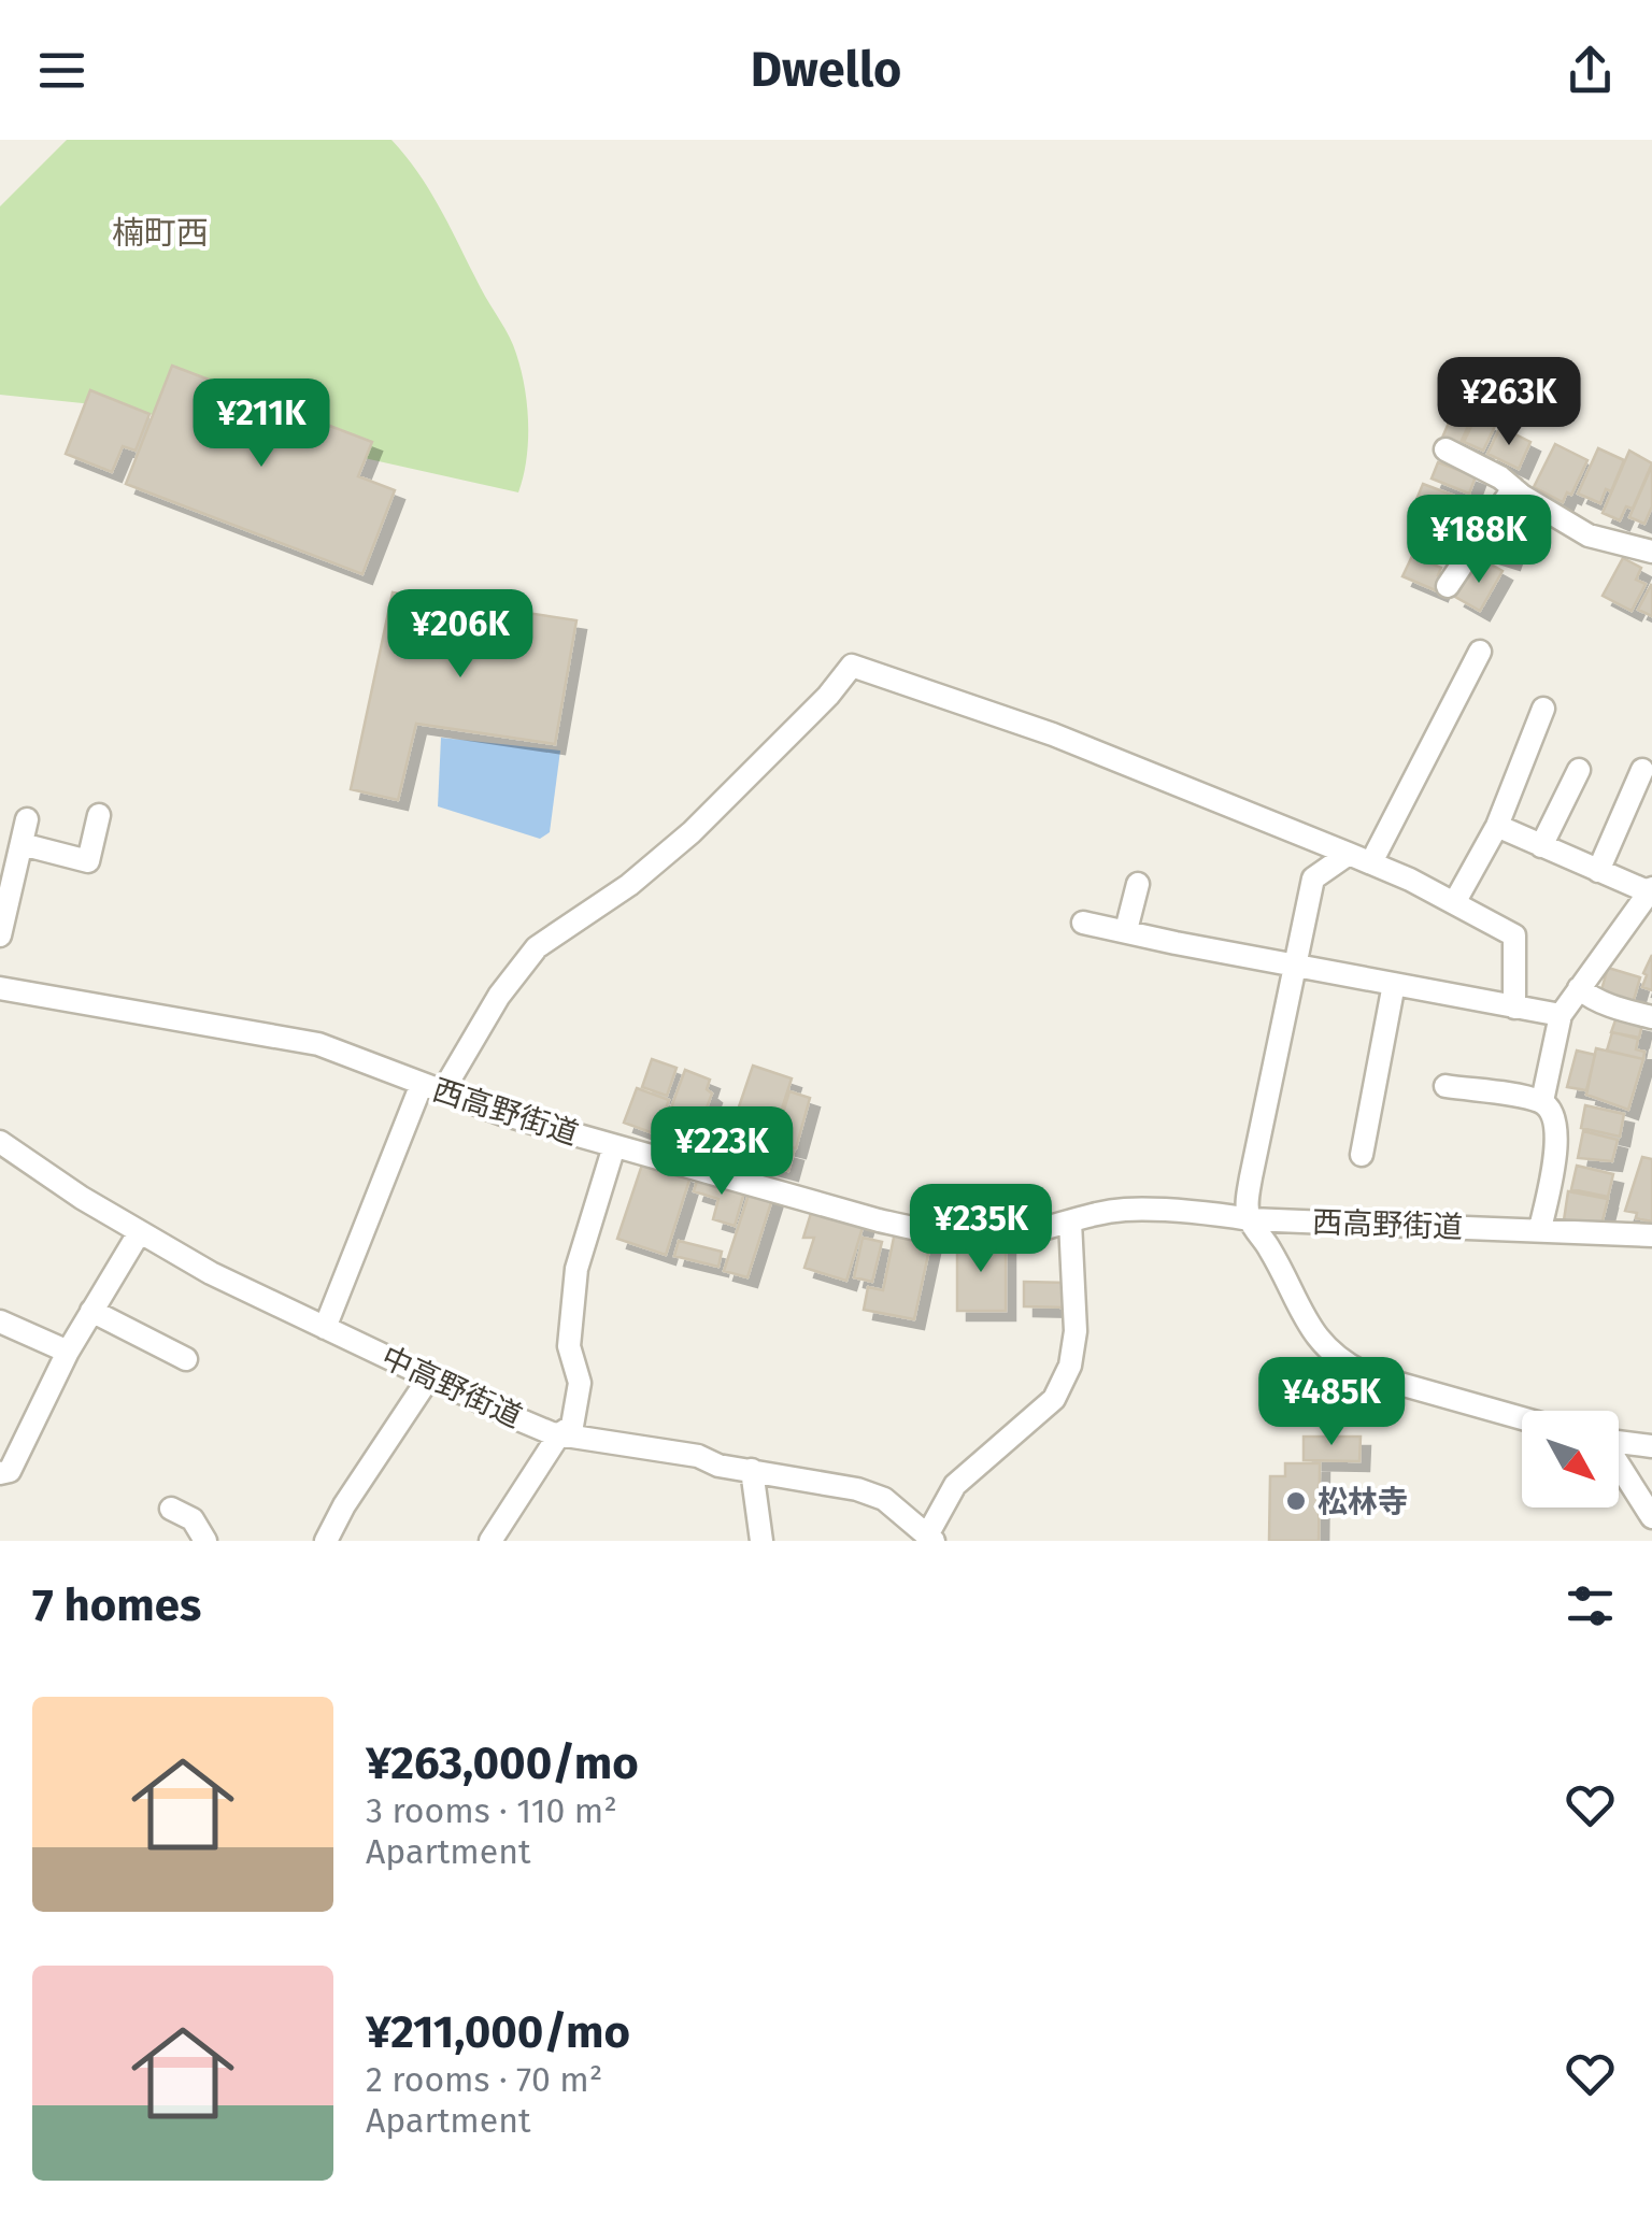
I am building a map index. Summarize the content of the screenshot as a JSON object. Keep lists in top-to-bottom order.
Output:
{
  "streets": {
    "street": ["西高野街道", "中高野街道"]
  },
  "districts": ["楠町西"],
  "places": ["松林寺"],
  "north": "bottom right",
  "page": {
    "header": "Dwello",
    "price": [
      "¥263K",
      "¥211K",
      "¥188K",
      "¥206K",
      "¥223K",
      "¥235K",
      "¥485K"
    ],
    "heading": "7 homes",
    "list": [
      {
        "name": "¥263,000/mo",
        "note": "3 rooms · 110 m² · Apartment"
      },
      {
        "name": "¥211,000/mo",
        "note": "2 rooms · 70 m² · Apartment"
      }
    ]
  }
}
